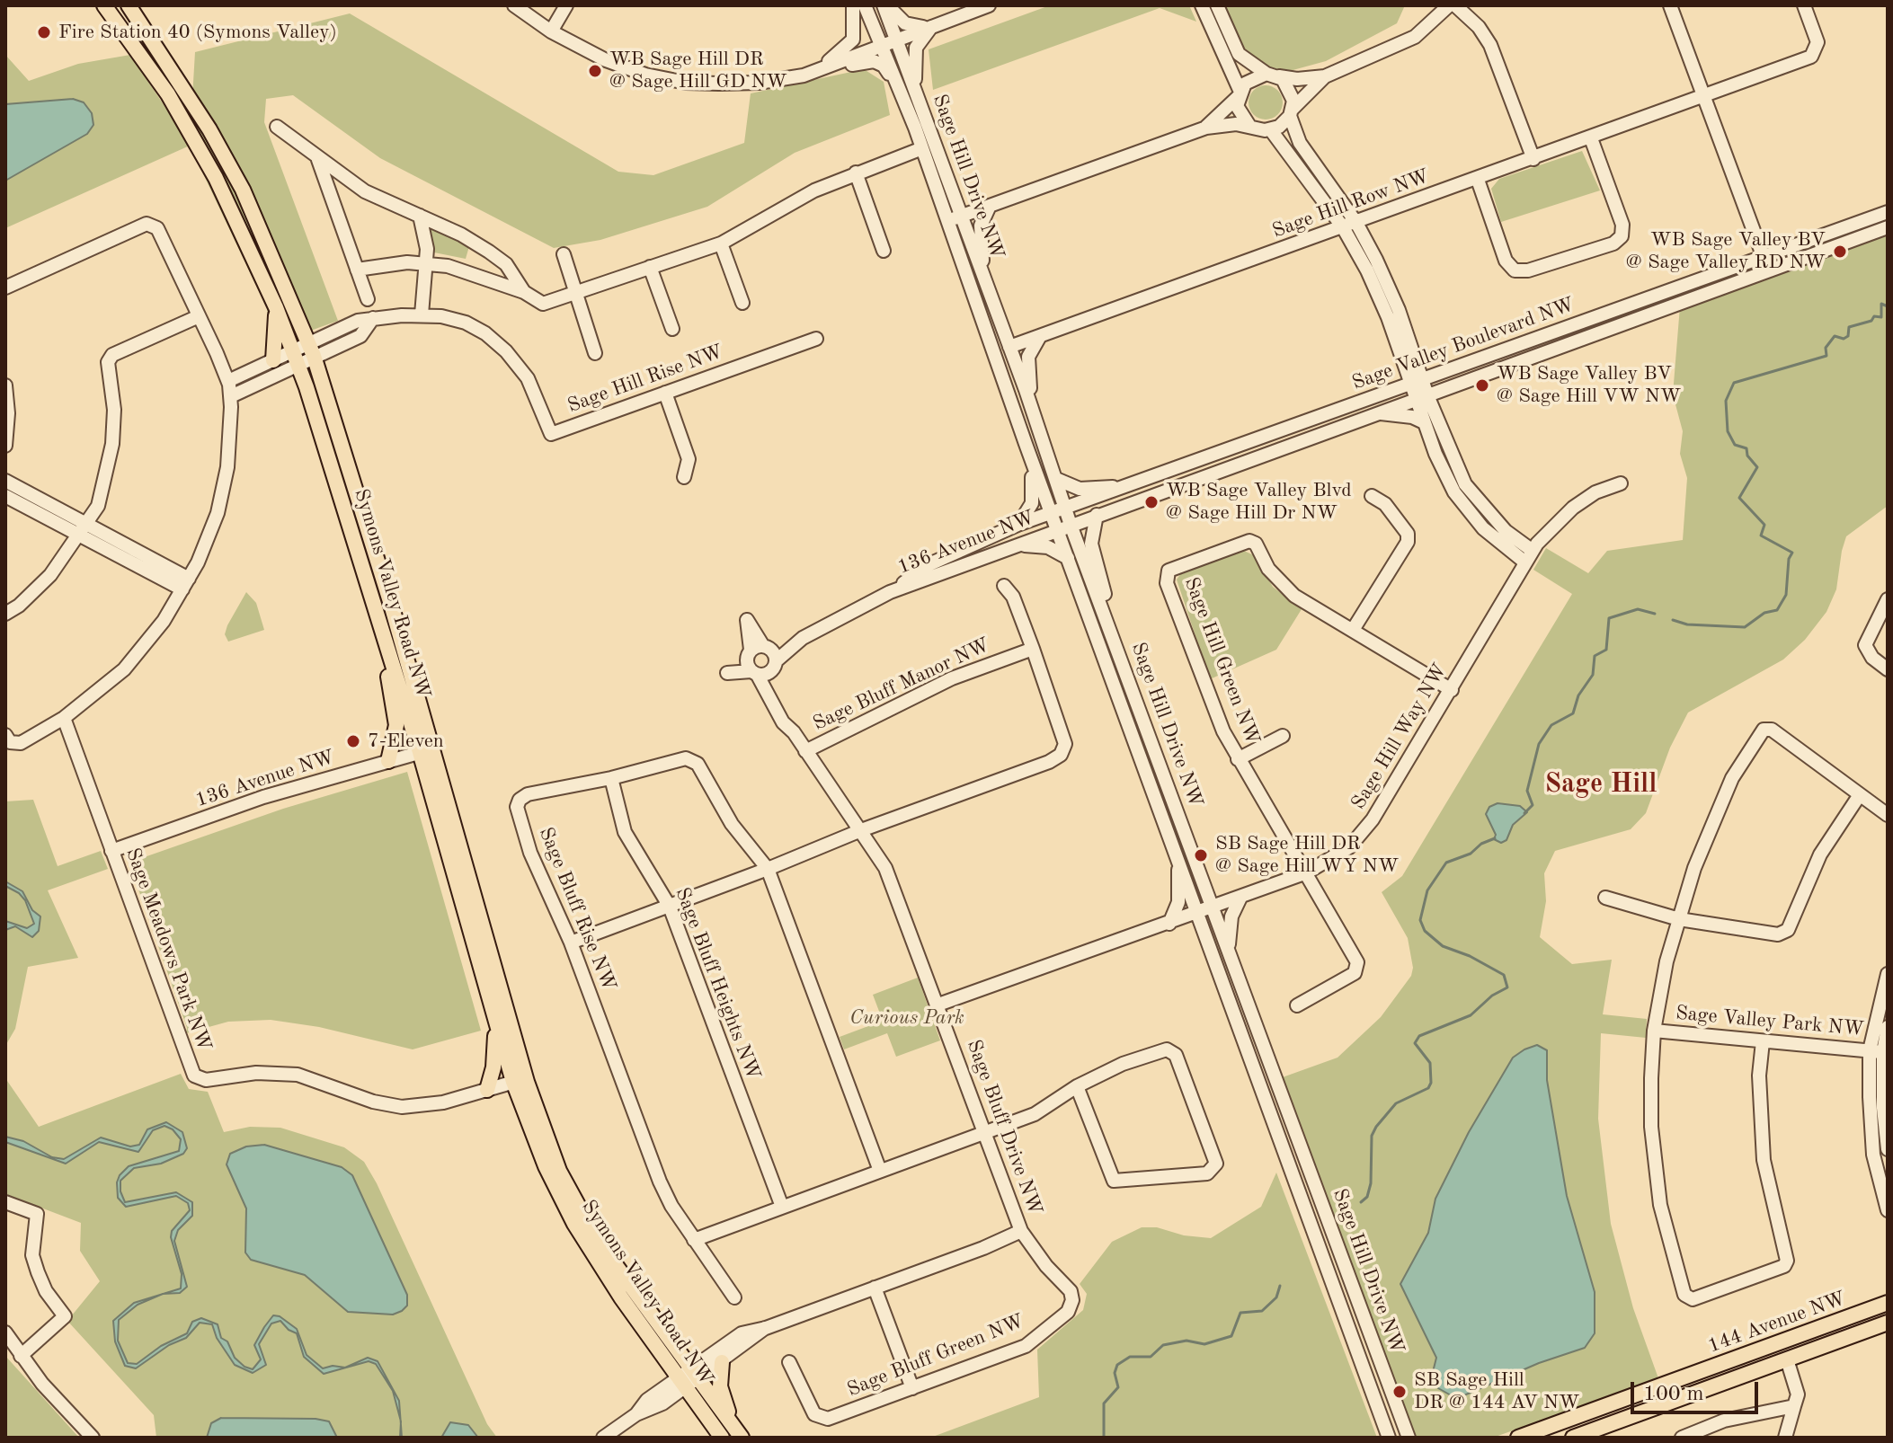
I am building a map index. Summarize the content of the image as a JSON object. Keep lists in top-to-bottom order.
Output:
{
  "streets": {
    "main road": ["Symons Valley Road NW", "144 Avenue NW"],
    "street": [
      "Sage Hill Drive NW",
      "Sage Hill Row NW",
      "Sage Valley Boulevard NW",
      "Sage Hill Rise NW",
      "136 Avenue NW",
      "Sage Hill Green NW",
      "Sage Bluff Manor NW",
      "Sage Hill Way NW",
      "Sage Bluff Rise NW",
      "Sage Meadows Park NW",
      "Sage Bluff Heights NW",
      "Sage Valley Park NW",
      "Sage Bluff Drive NW",
      "Sage Bluff Green NW"
    ]
  },
  "crossings": [
    ["Sage Hill Drive NW", "Sage Hill Row NW"],
    ["Sage Hill Drive NW", "Sage Valley Boulevard NW"],
    ["Sage Hill Drive NW", "136 Avenue NW"],
    ["Sage Hill Drive NW", "Sage Hill Way NW"],
    ["Sage Valley Boulevard NW", "136 Avenue NW"],
    ["Sage Hill Rise NW", "Symons Valley Road NW"],
    ["136 Avenue NW", "Symons Valley Road NW"],
    ["136 Avenue NW", "Sage Meadows Park NW"],
    ["136 Avenue NW", "Sage Bluff Drive NW"],
    ["Symons Valley Road NW", "Sage Meadows Park NW"],
    ["Sage Hill Green NW", "Sage Hill Way NW"],
    ["Sage Bluff Manor NW", "Sage Bluff Drive NW"],
    ["Sage Hill Way NW", "Sage Bluff Drive NW"],
    ["Sage Bluff Rise NW", "Sage Bluff Heights NW"],
    ["Sage Bluff Drive NW", "Sage Bluff Green NW"]
  ],
  "districts": ["Sage Hill"],
  "parks": ["Curious Park"],
  "places": [
    "Fire Station 40 (Symons Valley)",
    "WB Sage Hill DR @ Sage Hill GD NW",
    "WB Sage Valley BV @ Sage Valley RD NW",
    "WB Sage Valley BV @ Sage Hill VW NW",
    "WB Sage Valley Blvd @ Sage Hill Dr NW",
    "7-Eleven",
    "SB Sage Hill DR @ Sage Hill WY NW",
    "SB Sage Hill DR @ 144 AV NW"
  ],
  "scale_bar": "100 m"
}
